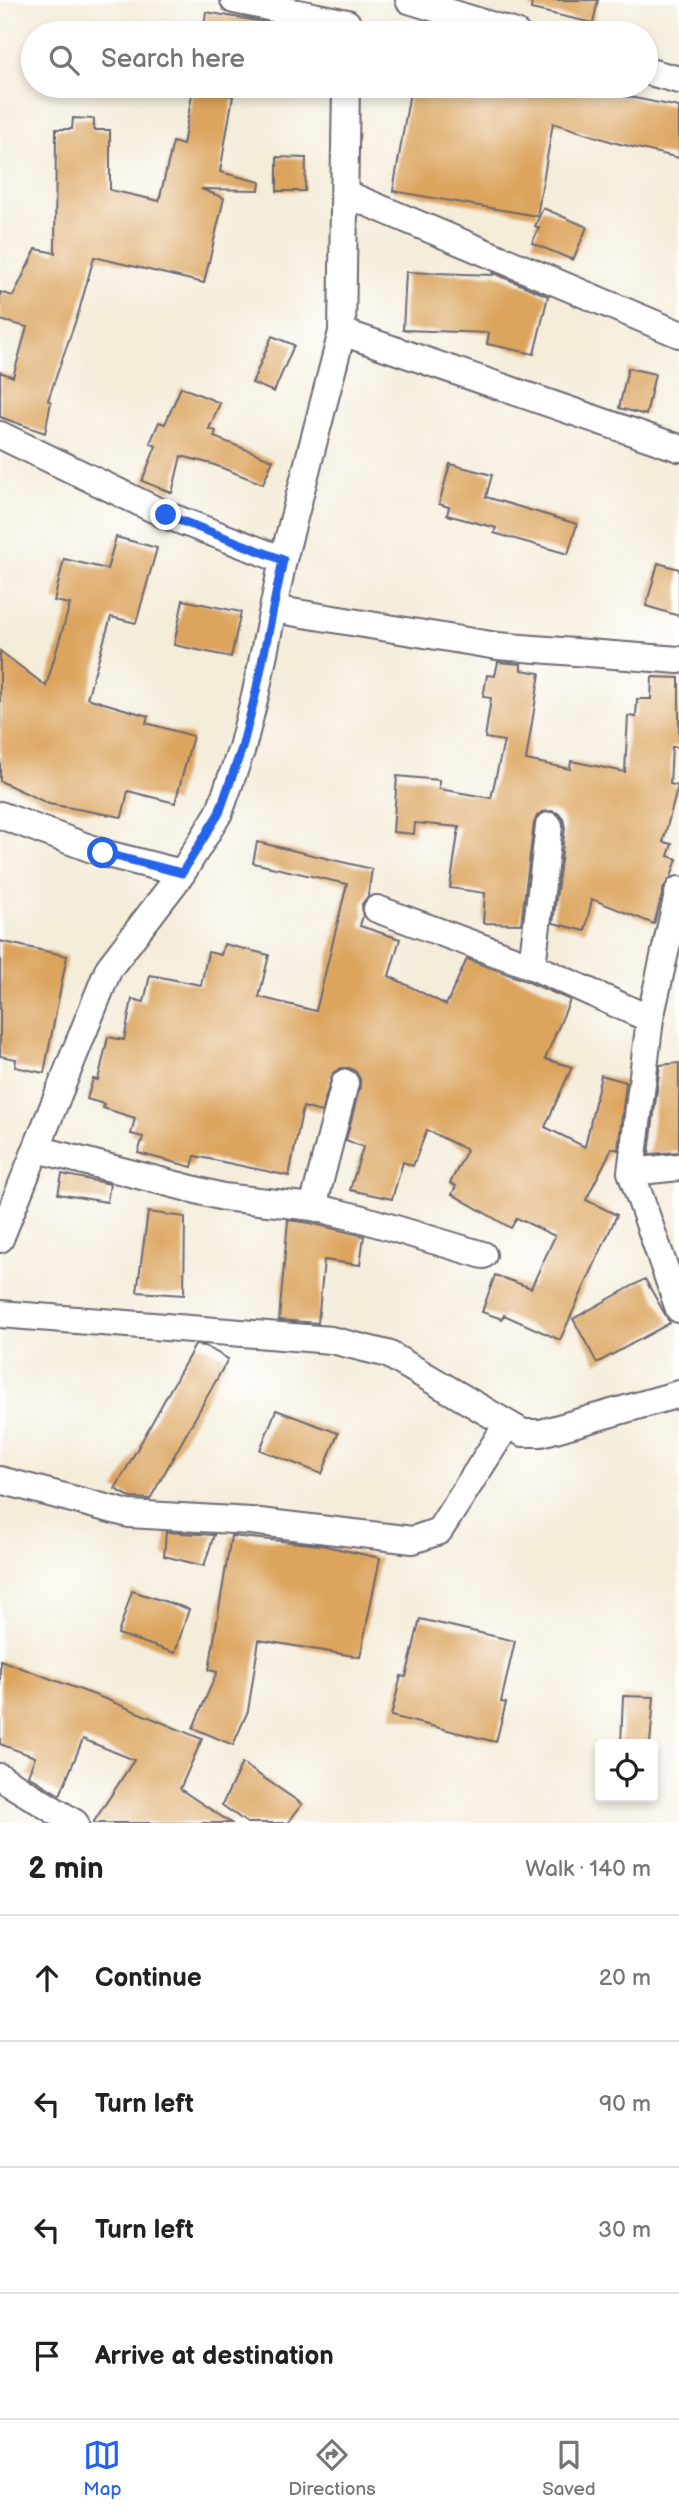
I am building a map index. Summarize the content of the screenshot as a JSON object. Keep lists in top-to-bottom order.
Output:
{
  "page": {
    "search": "Search here",
    "heading": ["2 min", "Walk · 140 m"],
    "list": [
      ["Continue", "20 m"],
      ["Turn left", "90 m"],
      ["Turn left", "30 m"],
      "Arrive at destination"
    ],
    "nav": ["Map", "Directions", "Saved"]
  }
}
